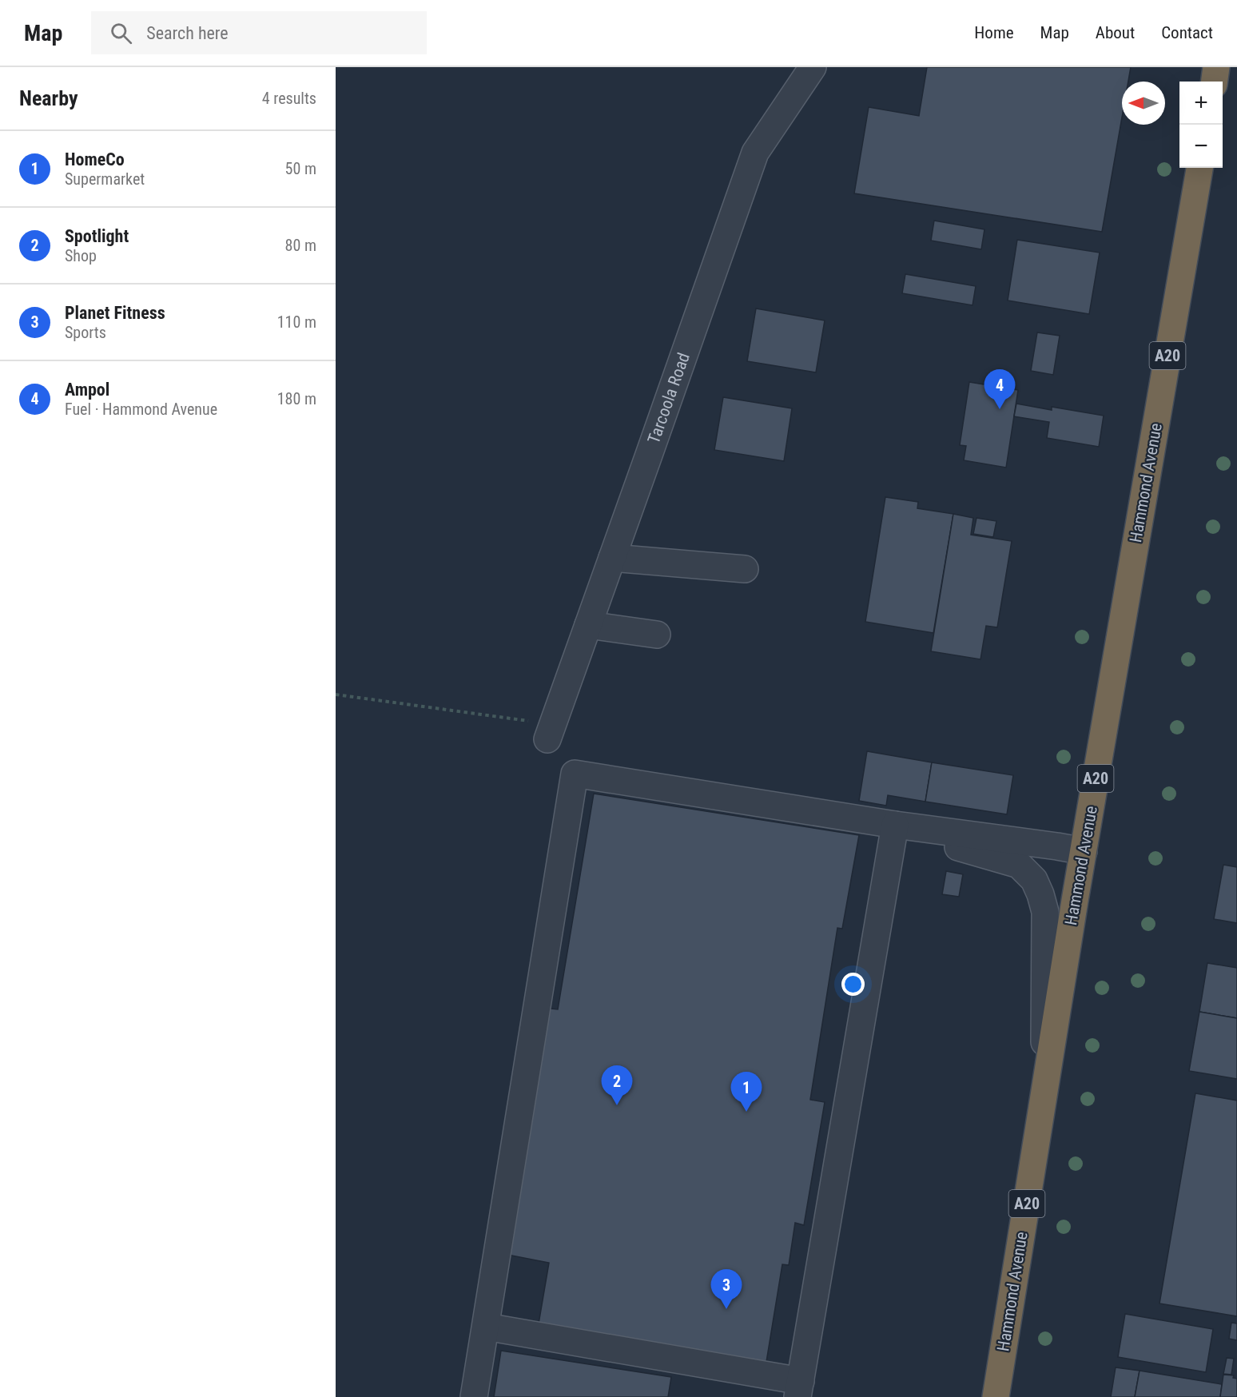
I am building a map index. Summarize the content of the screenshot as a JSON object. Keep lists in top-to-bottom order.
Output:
{
  "streets": {
    "highway": ["A20", "Hammond Avenue"],
    "street": ["Tarcoola Road"]
  },
  "north": "left",
  "page": {
    "header": "Map",
    "search": "Search here",
    "nav": [
      "Home",
      "Map",
      "About",
      "Contact"
    ],
    "heading": ["Nearby", "4 results"],
    "map_buttons": ["+", "−"],
    "list": [
      {
        "mark": "1",
        "name": "HomeCo",
        "note": "Supermarket",
        "value": "50 m"
      },
      {
        "mark": "2",
        "name": "Spotlight",
        "note": "Shop",
        "value": "80 m"
      },
      {
        "mark": "3",
        "name": "Planet Fitness",
        "note": "Sports",
        "value": "110 m"
      },
      {
        "mark": "4",
        "name": "Ampol",
        "note": "Fuel · Hammond Avenue",
        "value": "180 m"
      }
    ],
    "pins": [
      "4",
      "2",
      "1",
      "3"
    ]
  }
}
